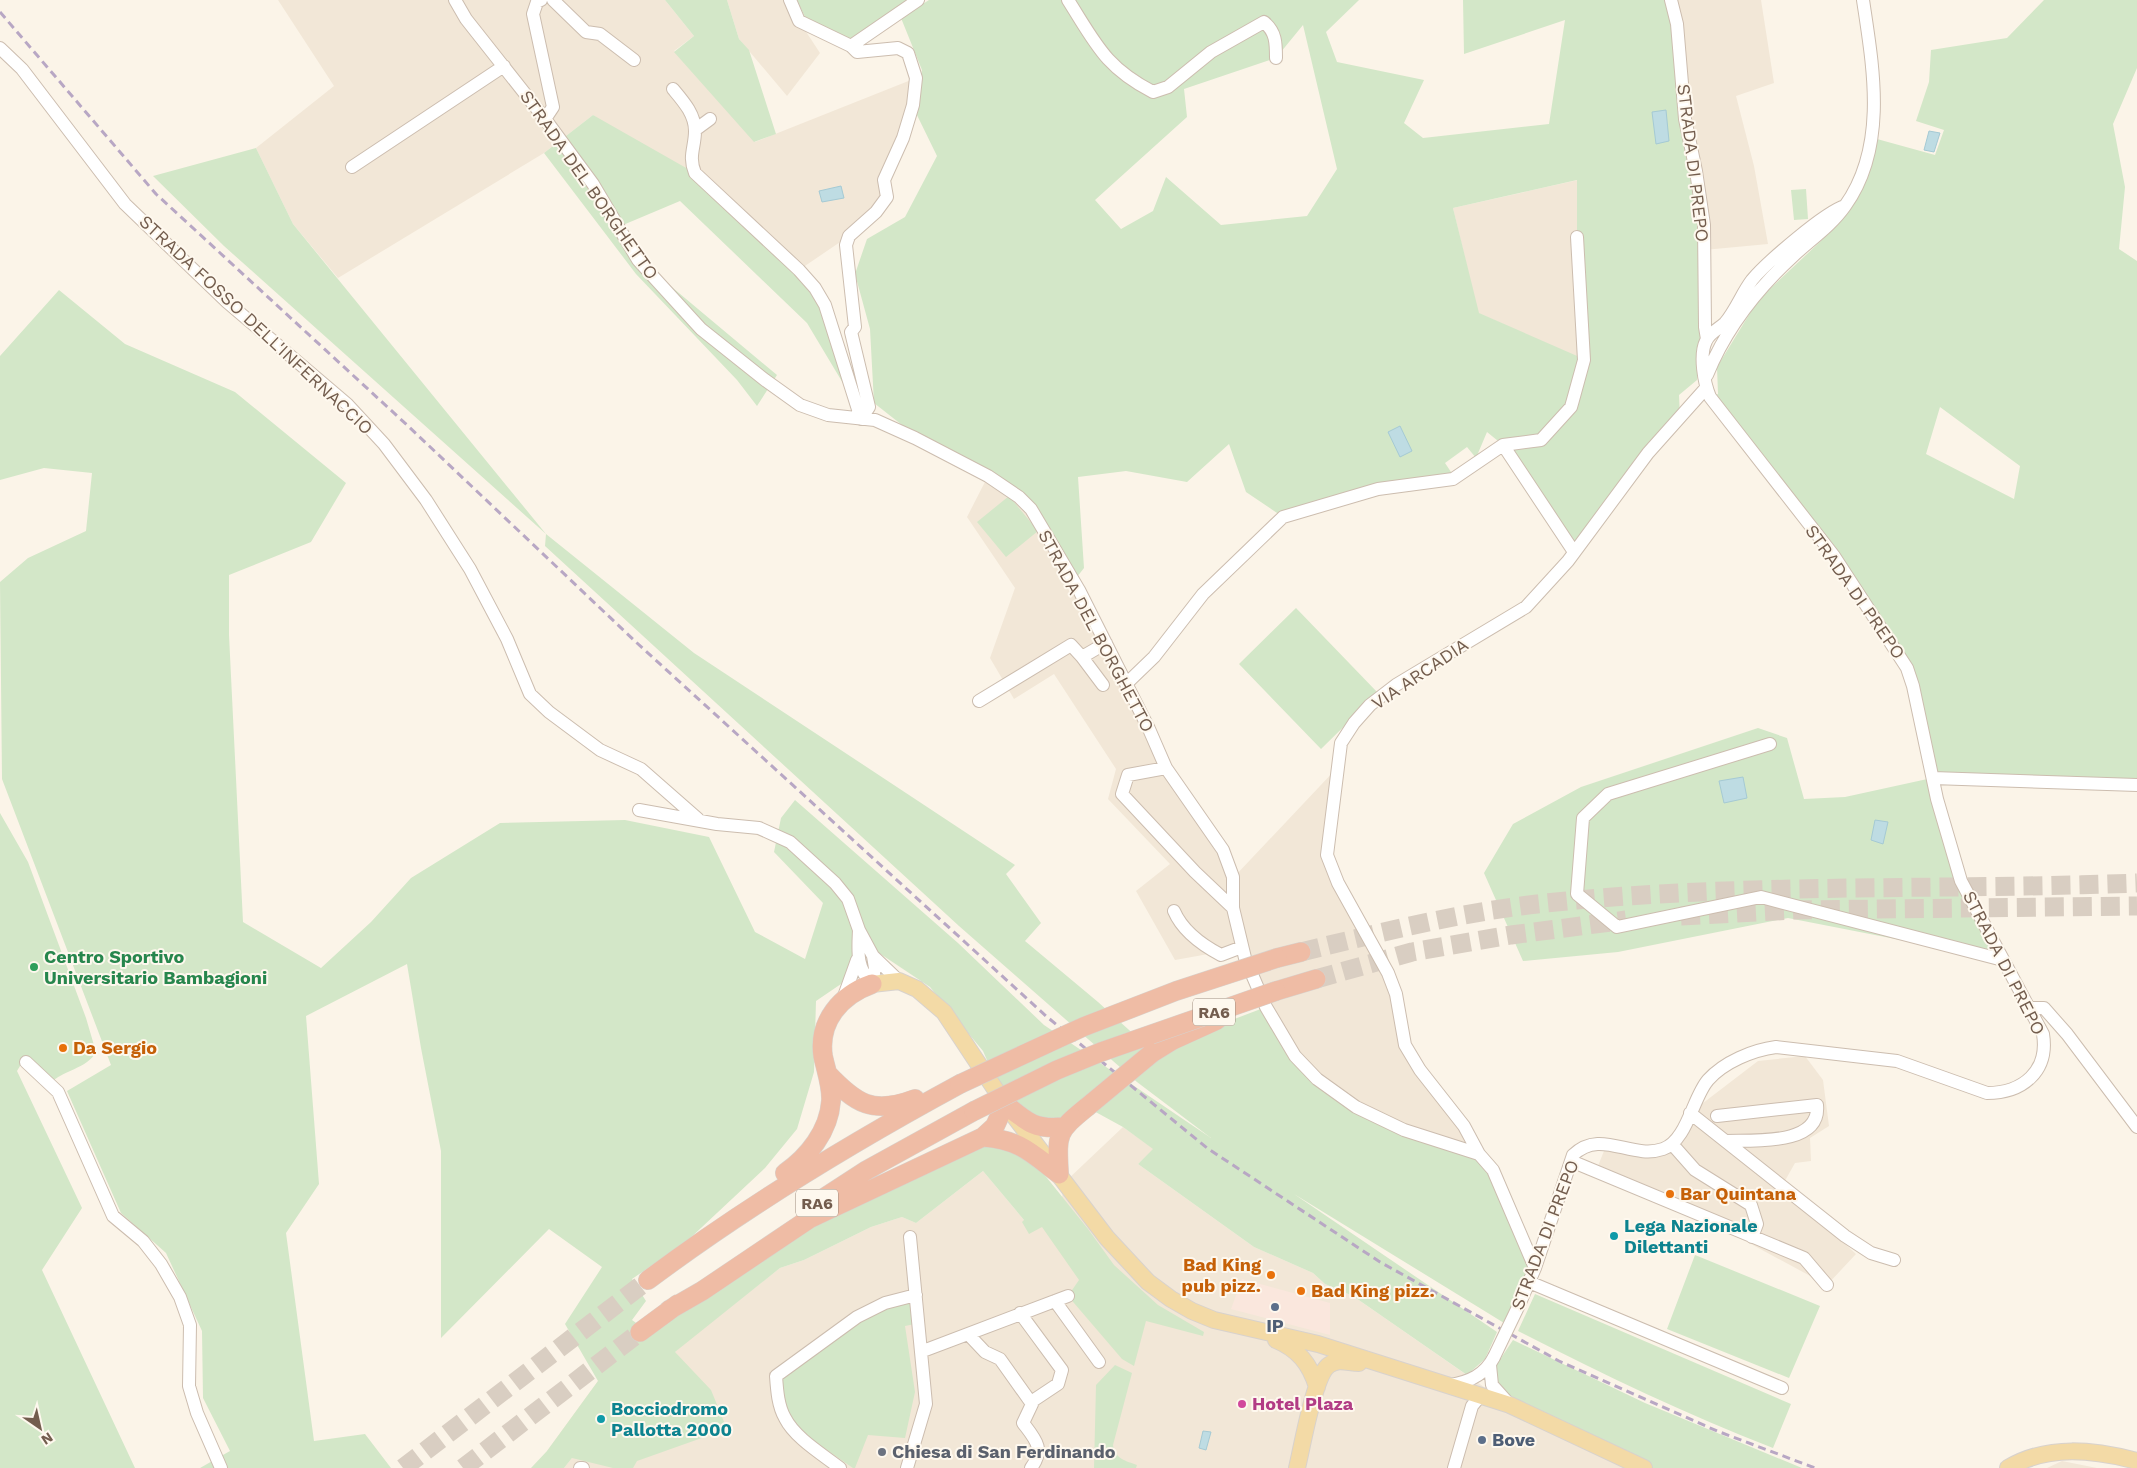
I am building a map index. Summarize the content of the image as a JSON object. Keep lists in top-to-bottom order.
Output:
{
  "streets": {
    "highway": ["RA6"],
    "street": [
      "STRADA DI PREPO",
      "STRADA DEL BORGHETTO",
      "STRADA FOSSO DELL'INFERNACCIO",
      "VIA ARCADIA"
    ]
  },
  "crossings": [
    ["STRADA DI PREPO", "VIA ARCADIA"],
    ["STRADA DEL BORGHETTO", "VIA ARCADIA"]
  ],
  "places": [
    "Centro Sportivo Universitario Bambagioni",
    "Da Sergio",
    "Bar Quintana",
    "Lega Nazionale Dilettanti",
    "Bad King pub pizz.",
    "Bad King pizz.",
    "IP",
    "Hotel Plaza",
    "Bocciodromo Pallotta 2000",
    "Bove",
    "Chiesa di San Ferdinando"
  ],
  "north": "bottom right"
}
